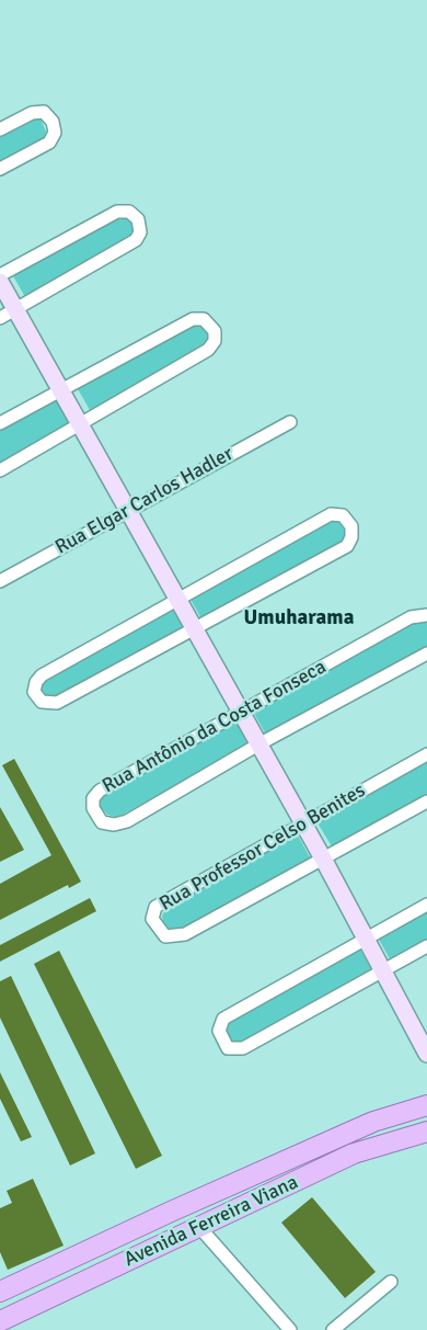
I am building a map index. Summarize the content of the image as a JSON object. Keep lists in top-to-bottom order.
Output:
{
  "streets": {
    "main road": ["Avenida Ferreira Viana"],
    "street": ["Rua Elgar Carlos Hadler", "Rua Antônio da Costa Fonseca", "Rua Professor Celso Benites"]
  },
  "districts": ["Umuharama"]
}
